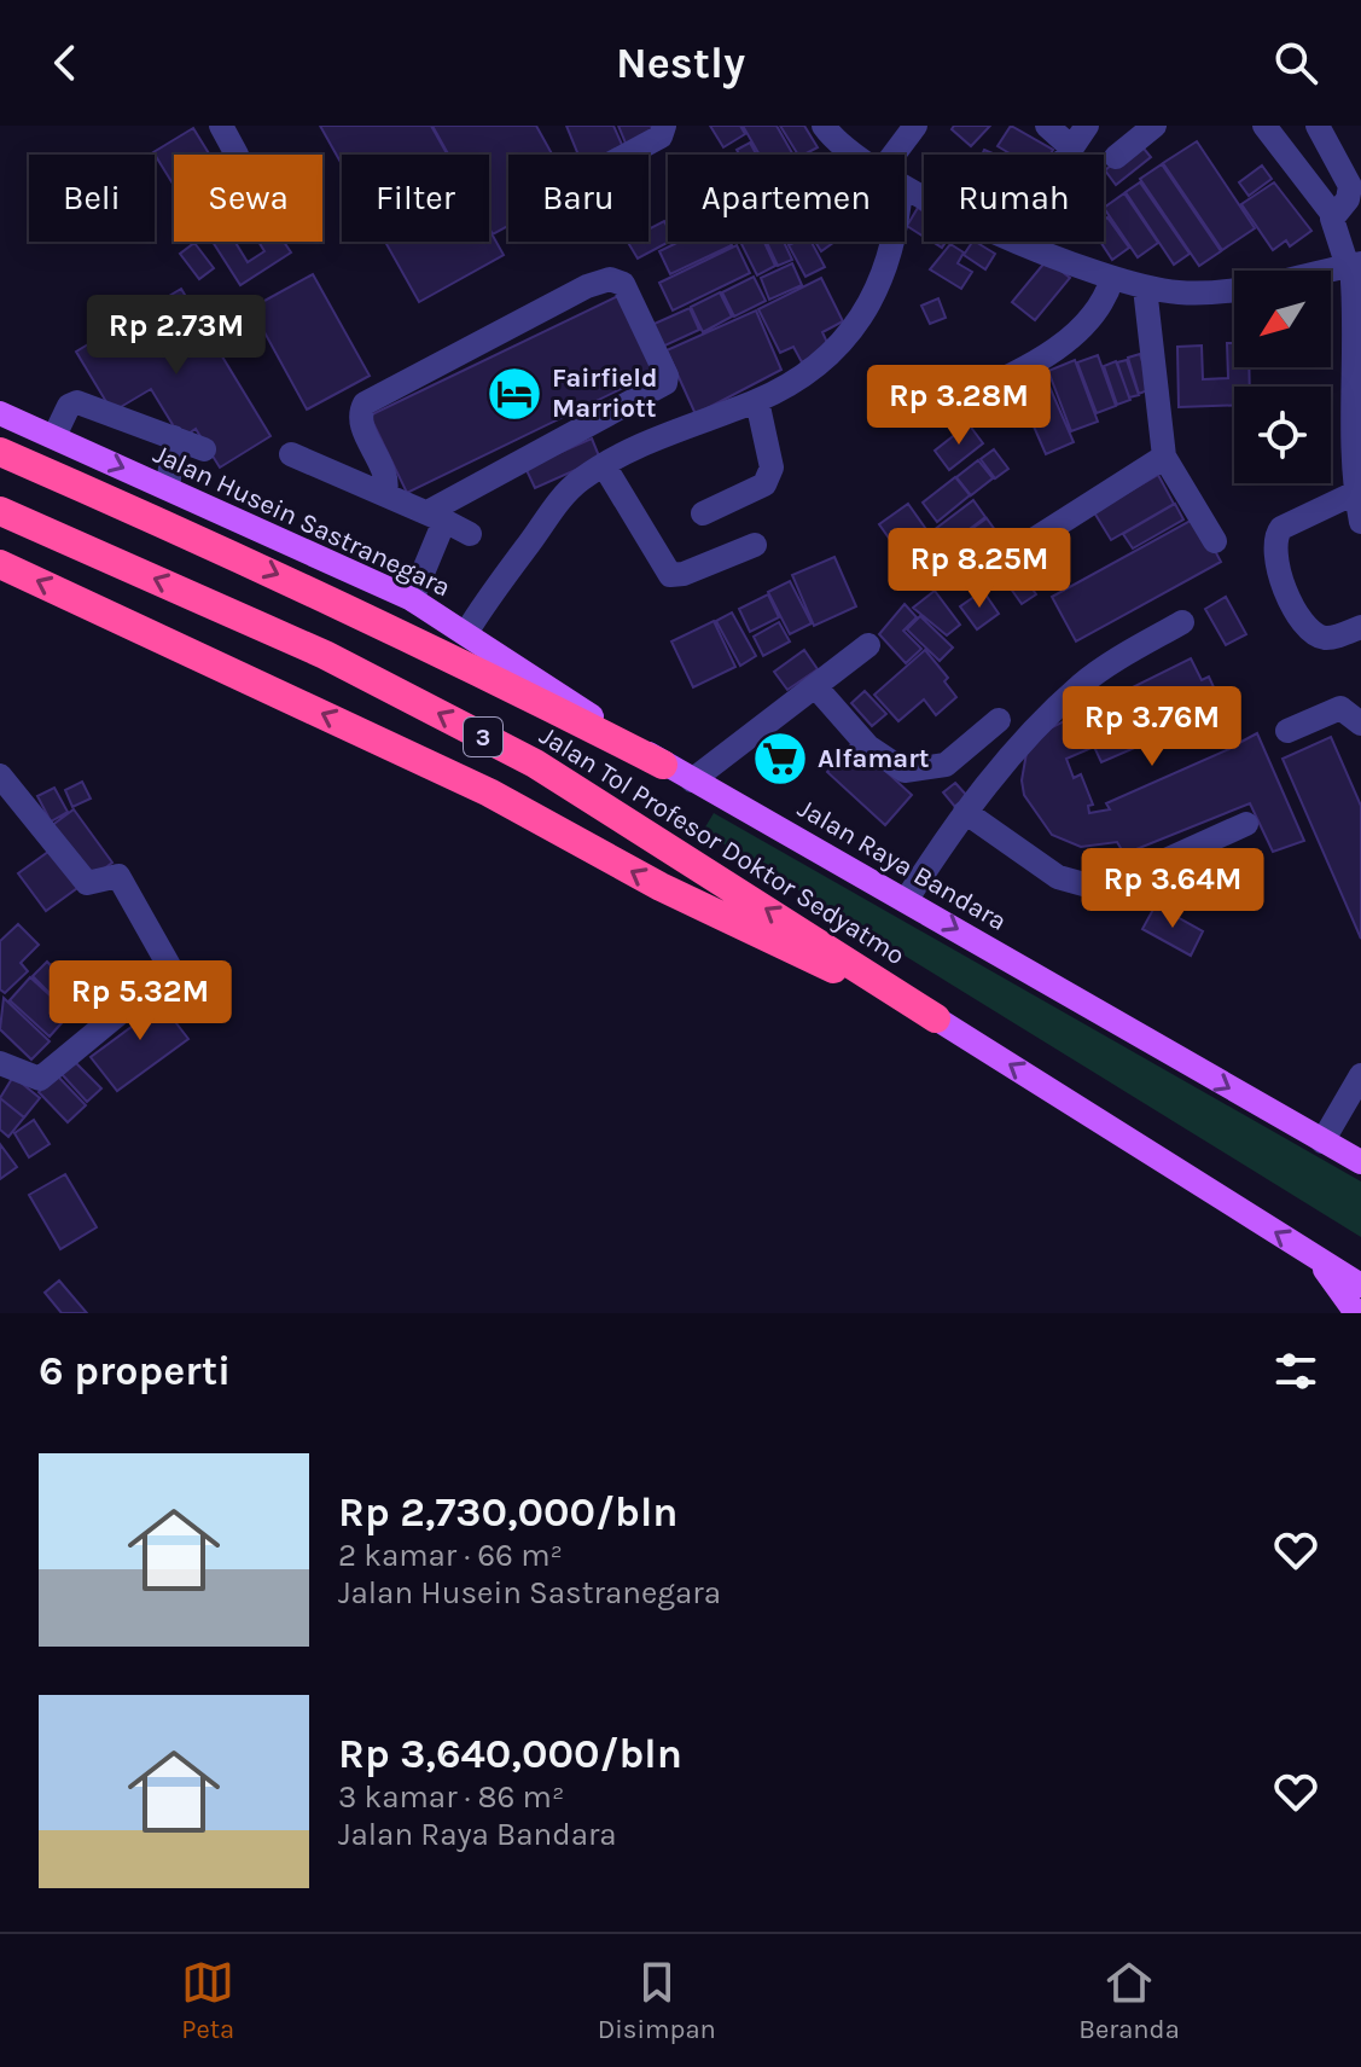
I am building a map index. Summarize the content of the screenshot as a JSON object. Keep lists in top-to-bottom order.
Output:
{
  "streets": {
    "highway": ["3", "Jalan Tol Profesor Doktor Sedyatmo"],
    "main road": ["Jalan Husein Sastranegara", "Jalan Raya Bandara"]
  },
  "crossings": [
    ["Jalan Husein Sastranegara", "Jalan Tol Profesor Doktor Sedyatmo"],
    ["Jalan Husein Sastranegara", "Jalan Raya Bandara"],
    ["Jalan Tol Profesor Doktor Sedyatmo", "Jalan Raya Bandara"]
  ],
  "places": {
    "hotel": ["Fairfield Marriott"],
    "supermarket": ["Alfamart"]
  },
  "north": "bottom left",
  "page": {
    "header": "Nestly",
    "chip": [
      "Beli",
      "Sewa",
      "Filter",
      "Baru",
      "Apartemen",
      "Rumah"
    ],
    "price": [
      "Rp 2.73M",
      "Rp 3.28M",
      "Rp 8.25M",
      "Rp 3.76M",
      "Rp 3.64M",
      "Rp 5.32M"
    ],
    "heading": "6 properti",
    "list": [
      {
        "name": "Rp 2,730,000/bln",
        "note": "2 kamar · 66 m² · Jalan Husein Sastranegara"
      },
      {
        "name": "Rp 3,640,000/bln",
        "note": "3 kamar · 86 m² · Jalan Raya Bandara"
      }
    ],
    "tabs": ["Peta", "Disimpan", "Beranda"]
  }
}
